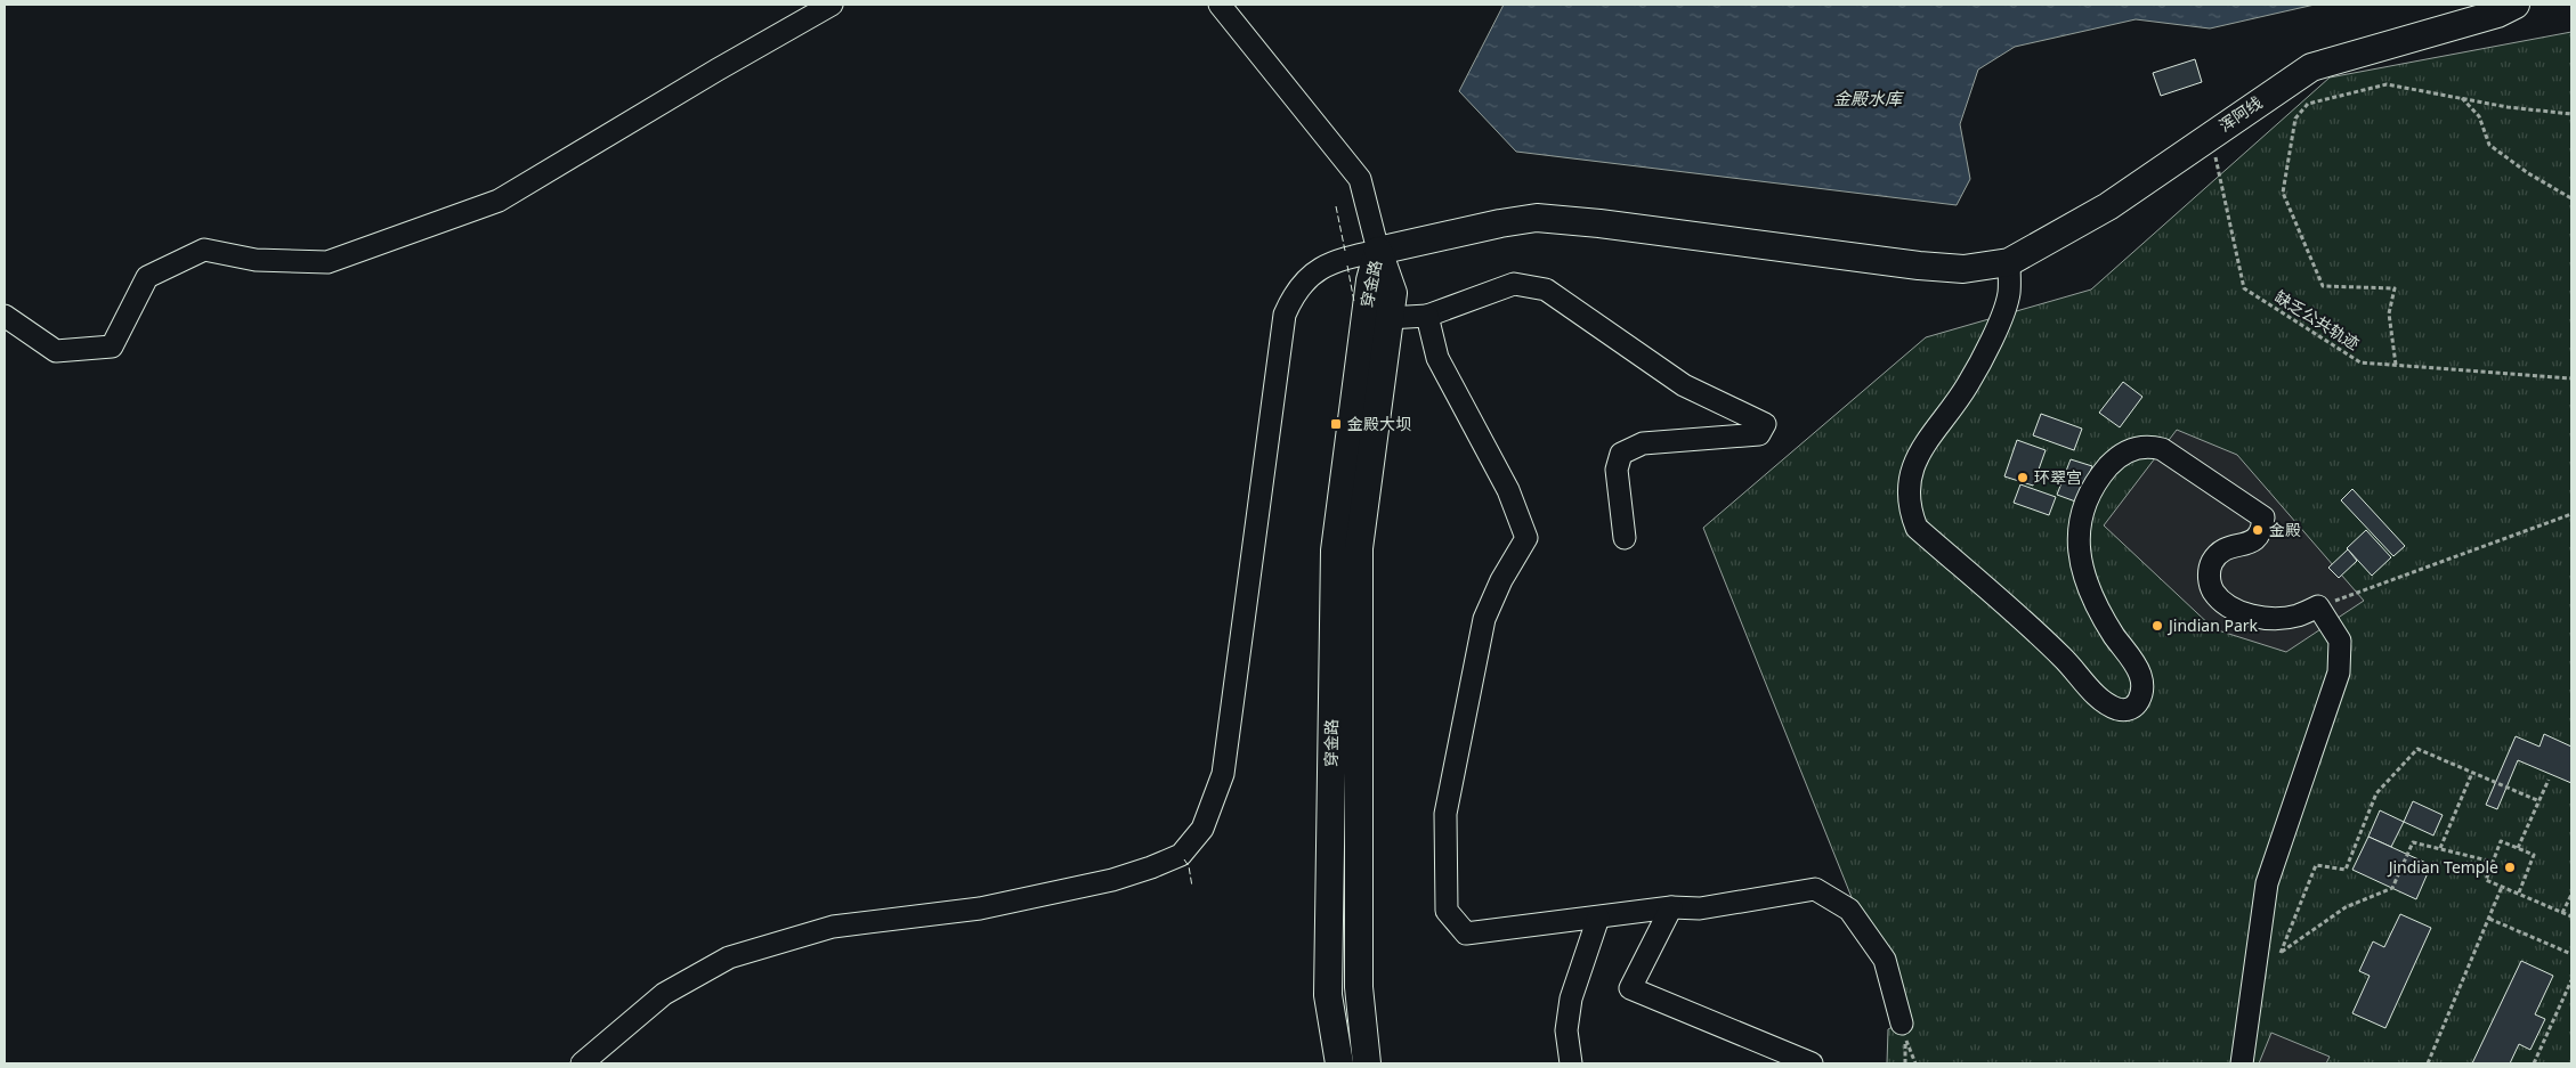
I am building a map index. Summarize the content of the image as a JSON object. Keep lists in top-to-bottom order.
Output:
{
  "streets": {
    "main road": ["浑阿线", "穿金路"],
    "path": ["缺乏公共轨迹"]
  },
  "crossings": [
    ["浑阿线", "缺乏公共轨迹"]
  ],
  "water": ["金殿水库"],
  "places": {
    "transit": ["金殿大坝"],
    "other": [
      "环翠宫",
      "金殿",
      "Jindian Park",
      "Jindian Temple"
    ]
  }
}
